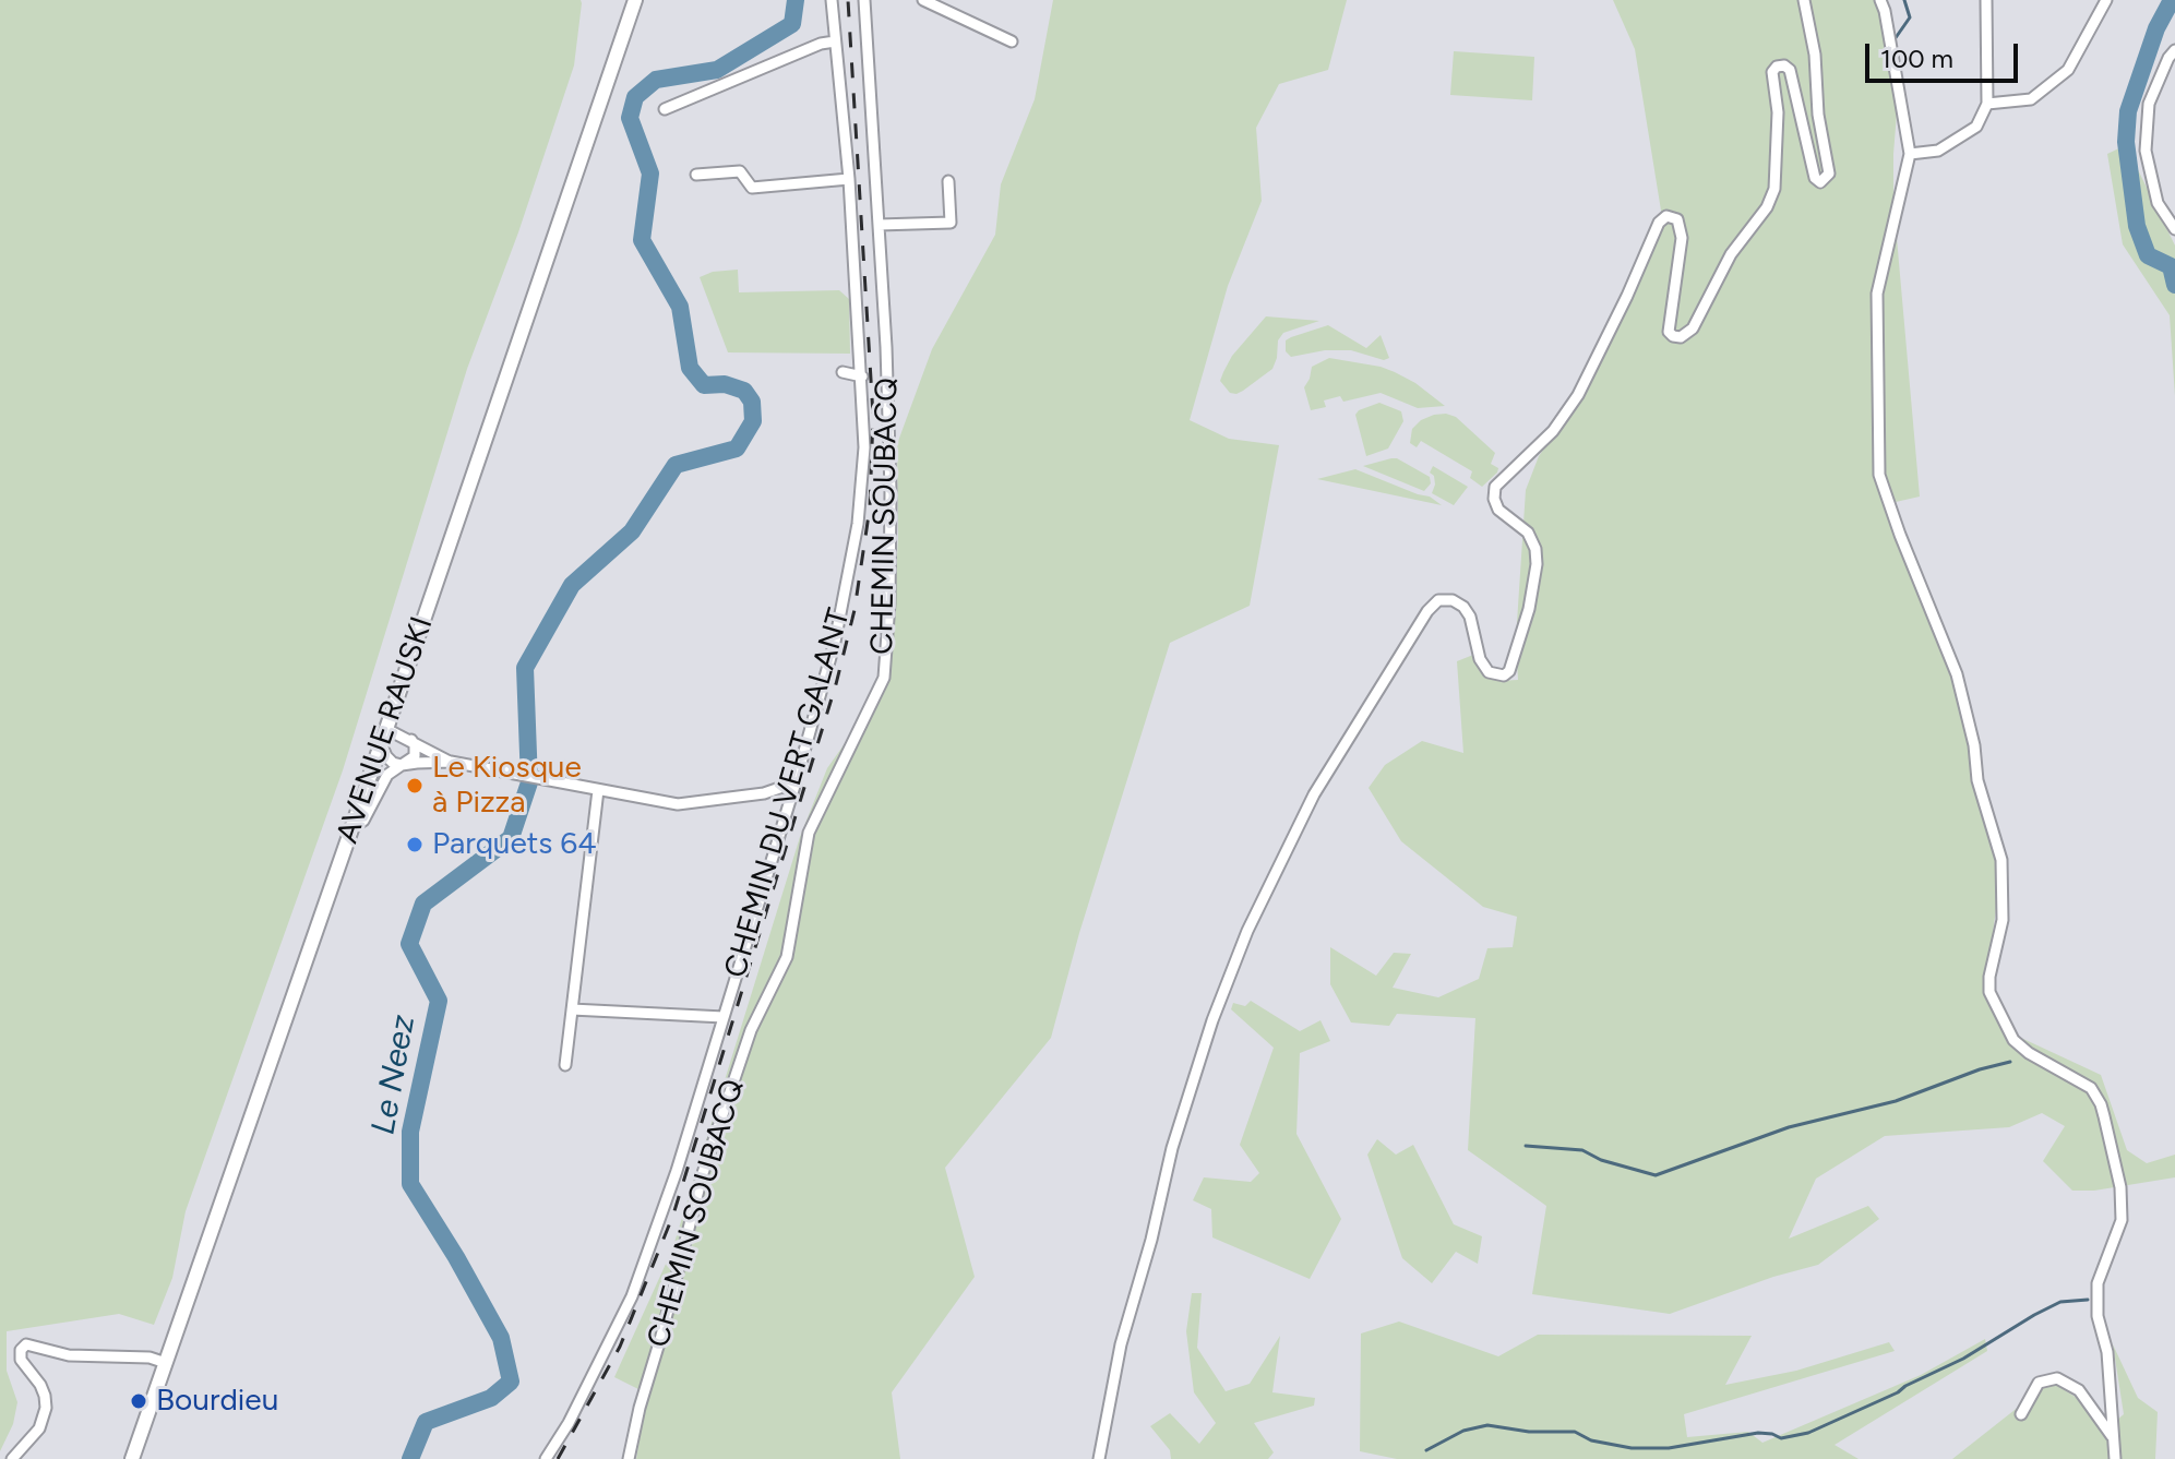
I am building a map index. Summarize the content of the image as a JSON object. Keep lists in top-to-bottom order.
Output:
{
  "streets": {
    "main road": ["AVENUE RAUSKI"],
    "street": ["CHEMIN SOUBACQ", "CHEMIN DU VERT GALANT"]
  },
  "water": ["Le Neez"],
  "places": ["Le Kiosque à Pizza", "Parquets 64", "Bourdieu"],
  "scale_bar": "100 m"
}
